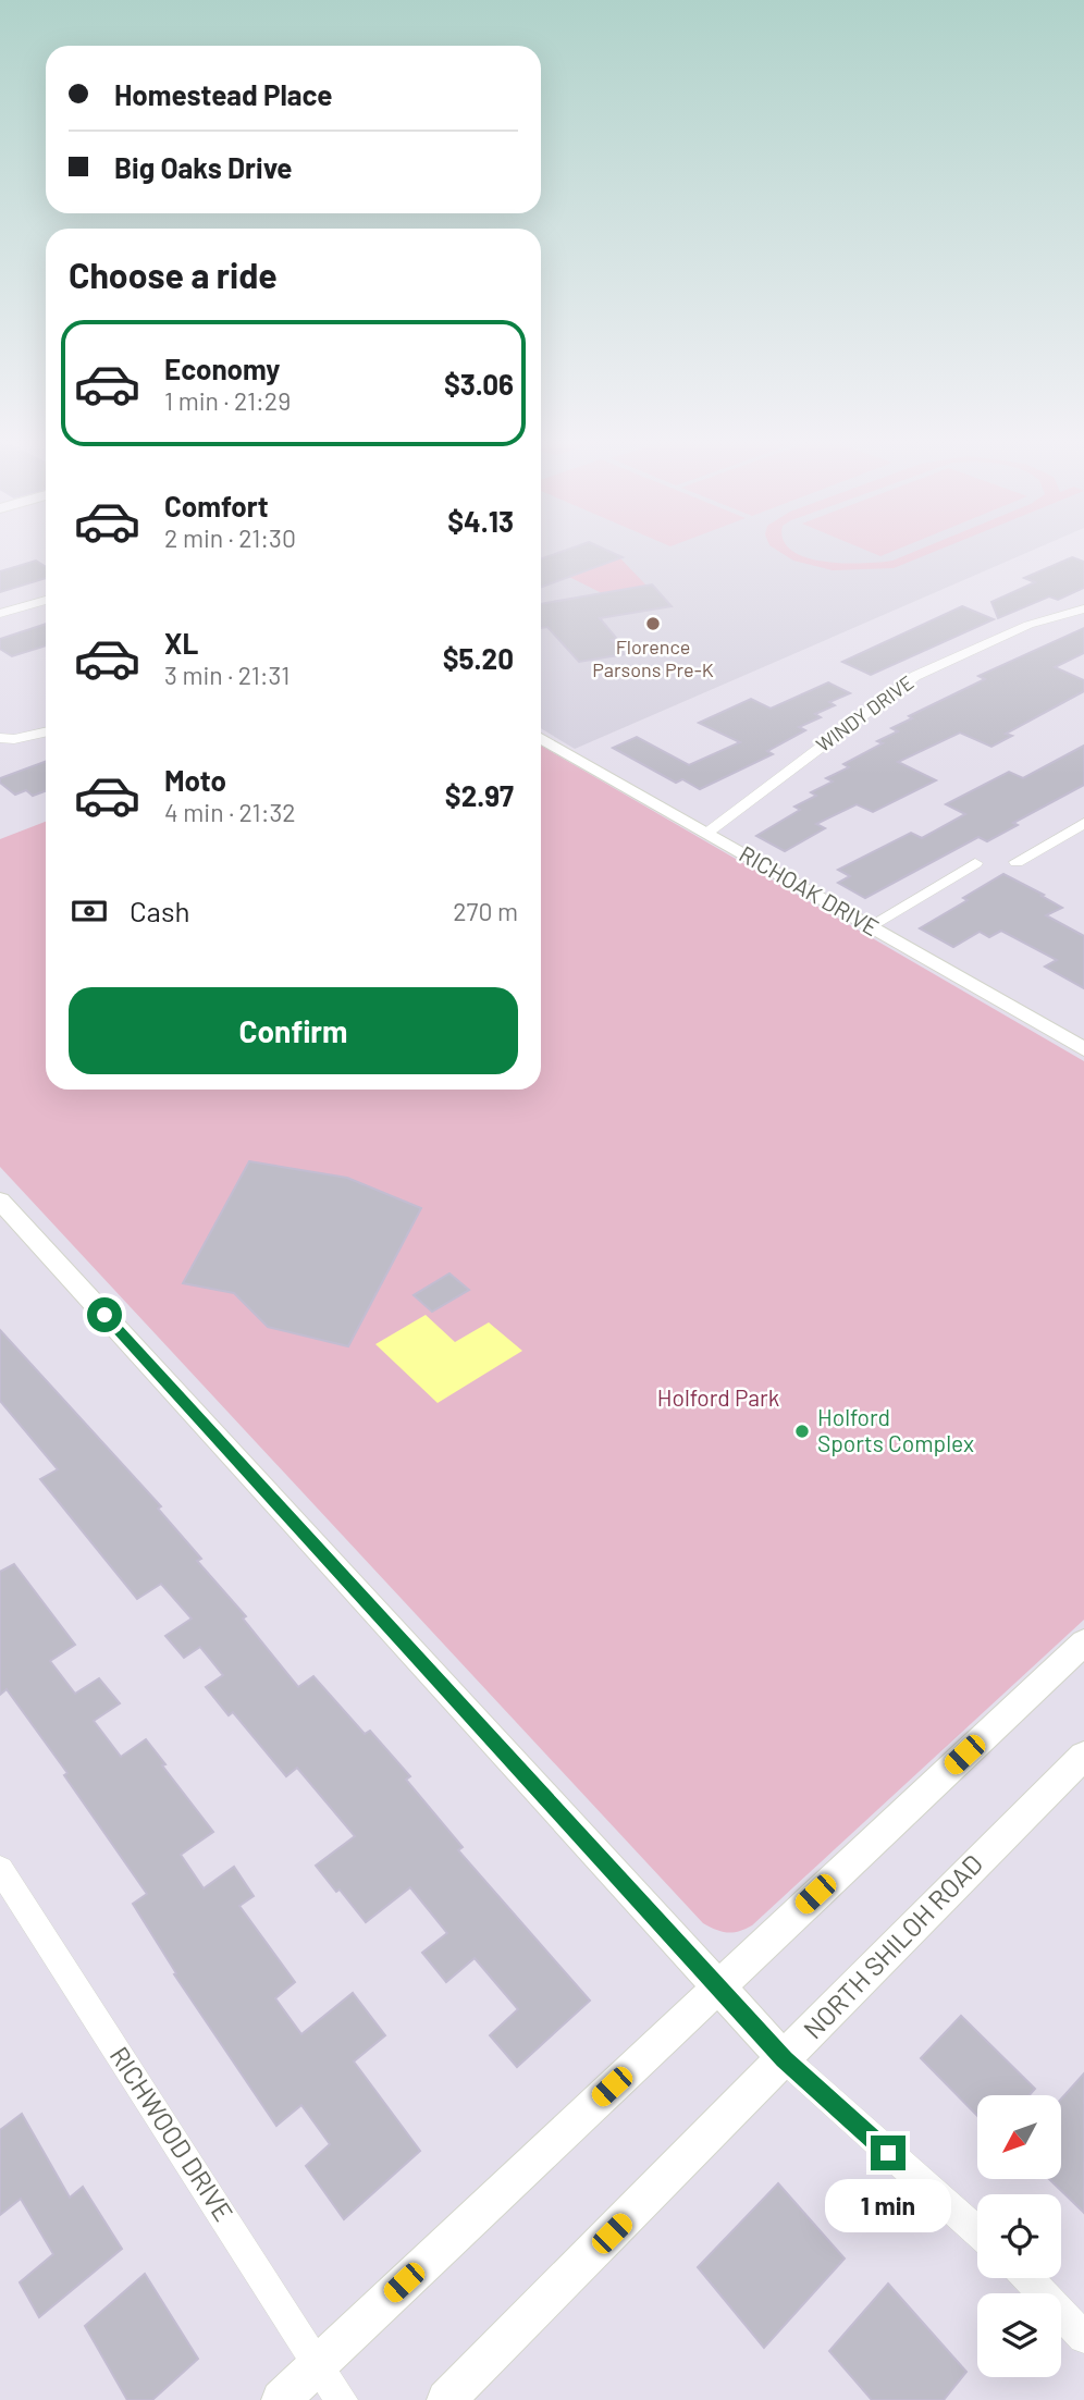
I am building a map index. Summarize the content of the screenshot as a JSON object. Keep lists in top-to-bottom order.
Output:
{
  "streets": {
    "street": [
      "WINDY DRIVE",
      "RICHOAK DRIVE",
      "NORTH SHILOH ROAD",
      "RICHWOOD DRIVE"
    ]
  },
  "crossings": [
    ["WINDY DRIVE", "RICHOAK DRIVE"]
  ],
  "parks": ["Holford Park"],
  "places": ["Florence Parsons Pre-K", "Holford Sports Complex"],
  "north": "bottom left",
  "page": {
    "banner": ["Homestead Place", "Big Oaks Drive"],
    "heading": "Choose a ride",
    "list": [
      {
        "name": "Economy",
        "note": "1 min · 21:29",
        "value": "$3.06"
      },
      {
        "name": "Comfort",
        "note": "2 min · 21:30",
        "value": "$4.13"
      },
      {
        "name": "XL",
        "note": "3 min · 21:31",
        "value": "$5.20"
      },
      {
        "name": "Moto",
        "note": "4 min · 21:32",
        "value": "$2.97"
      }
    ],
    "pay": ["Cash", "270 m"],
    "buttons": "Confirm",
    "bubble": "1 min"
  }
}
